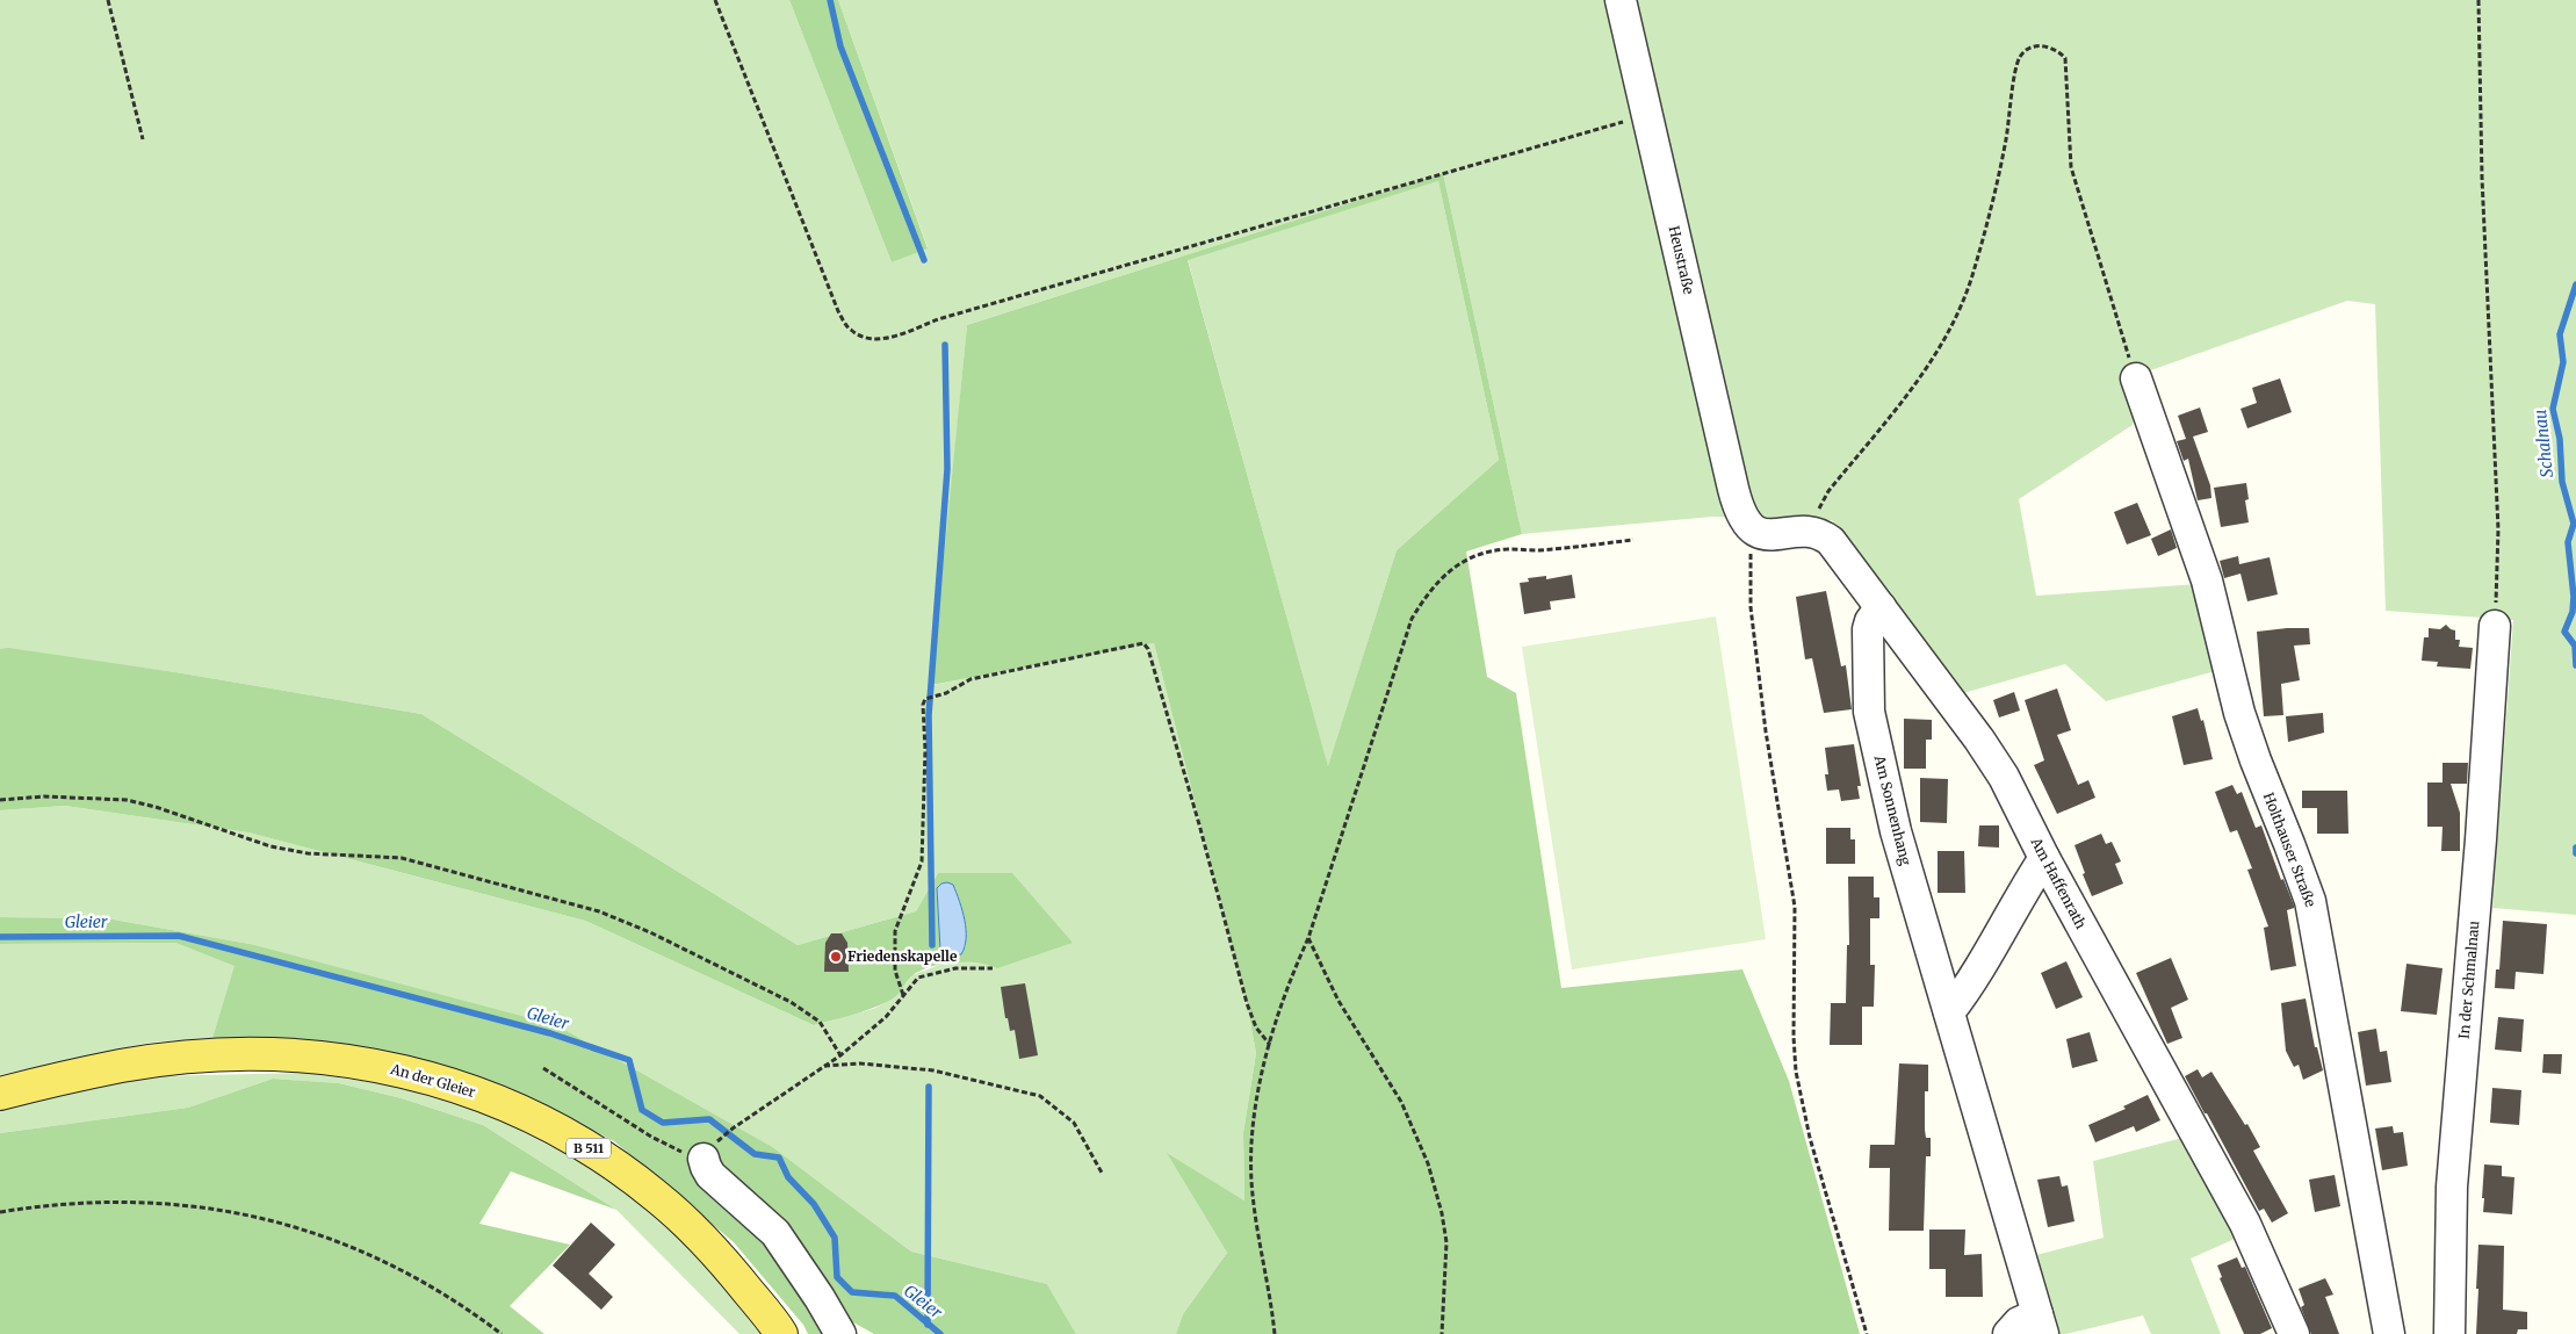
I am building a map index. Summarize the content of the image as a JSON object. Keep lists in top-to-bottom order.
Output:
{
  "streets": {
    "main road": ["An der Gleier", "B 511"],
    "street": [
      "Heustraße",
      "Am Sonnenhang",
      "Holthauser Straße",
      "Am Haffenrath",
      "In der Schmalnau"
    ]
  },
  "crossings": [
    ["Am Sonnenhang", "Am Haffenrath"]
  ],
  "water": ["Schalnau", "Gleier"],
  "places": ["Friedenskapelle"]
}
